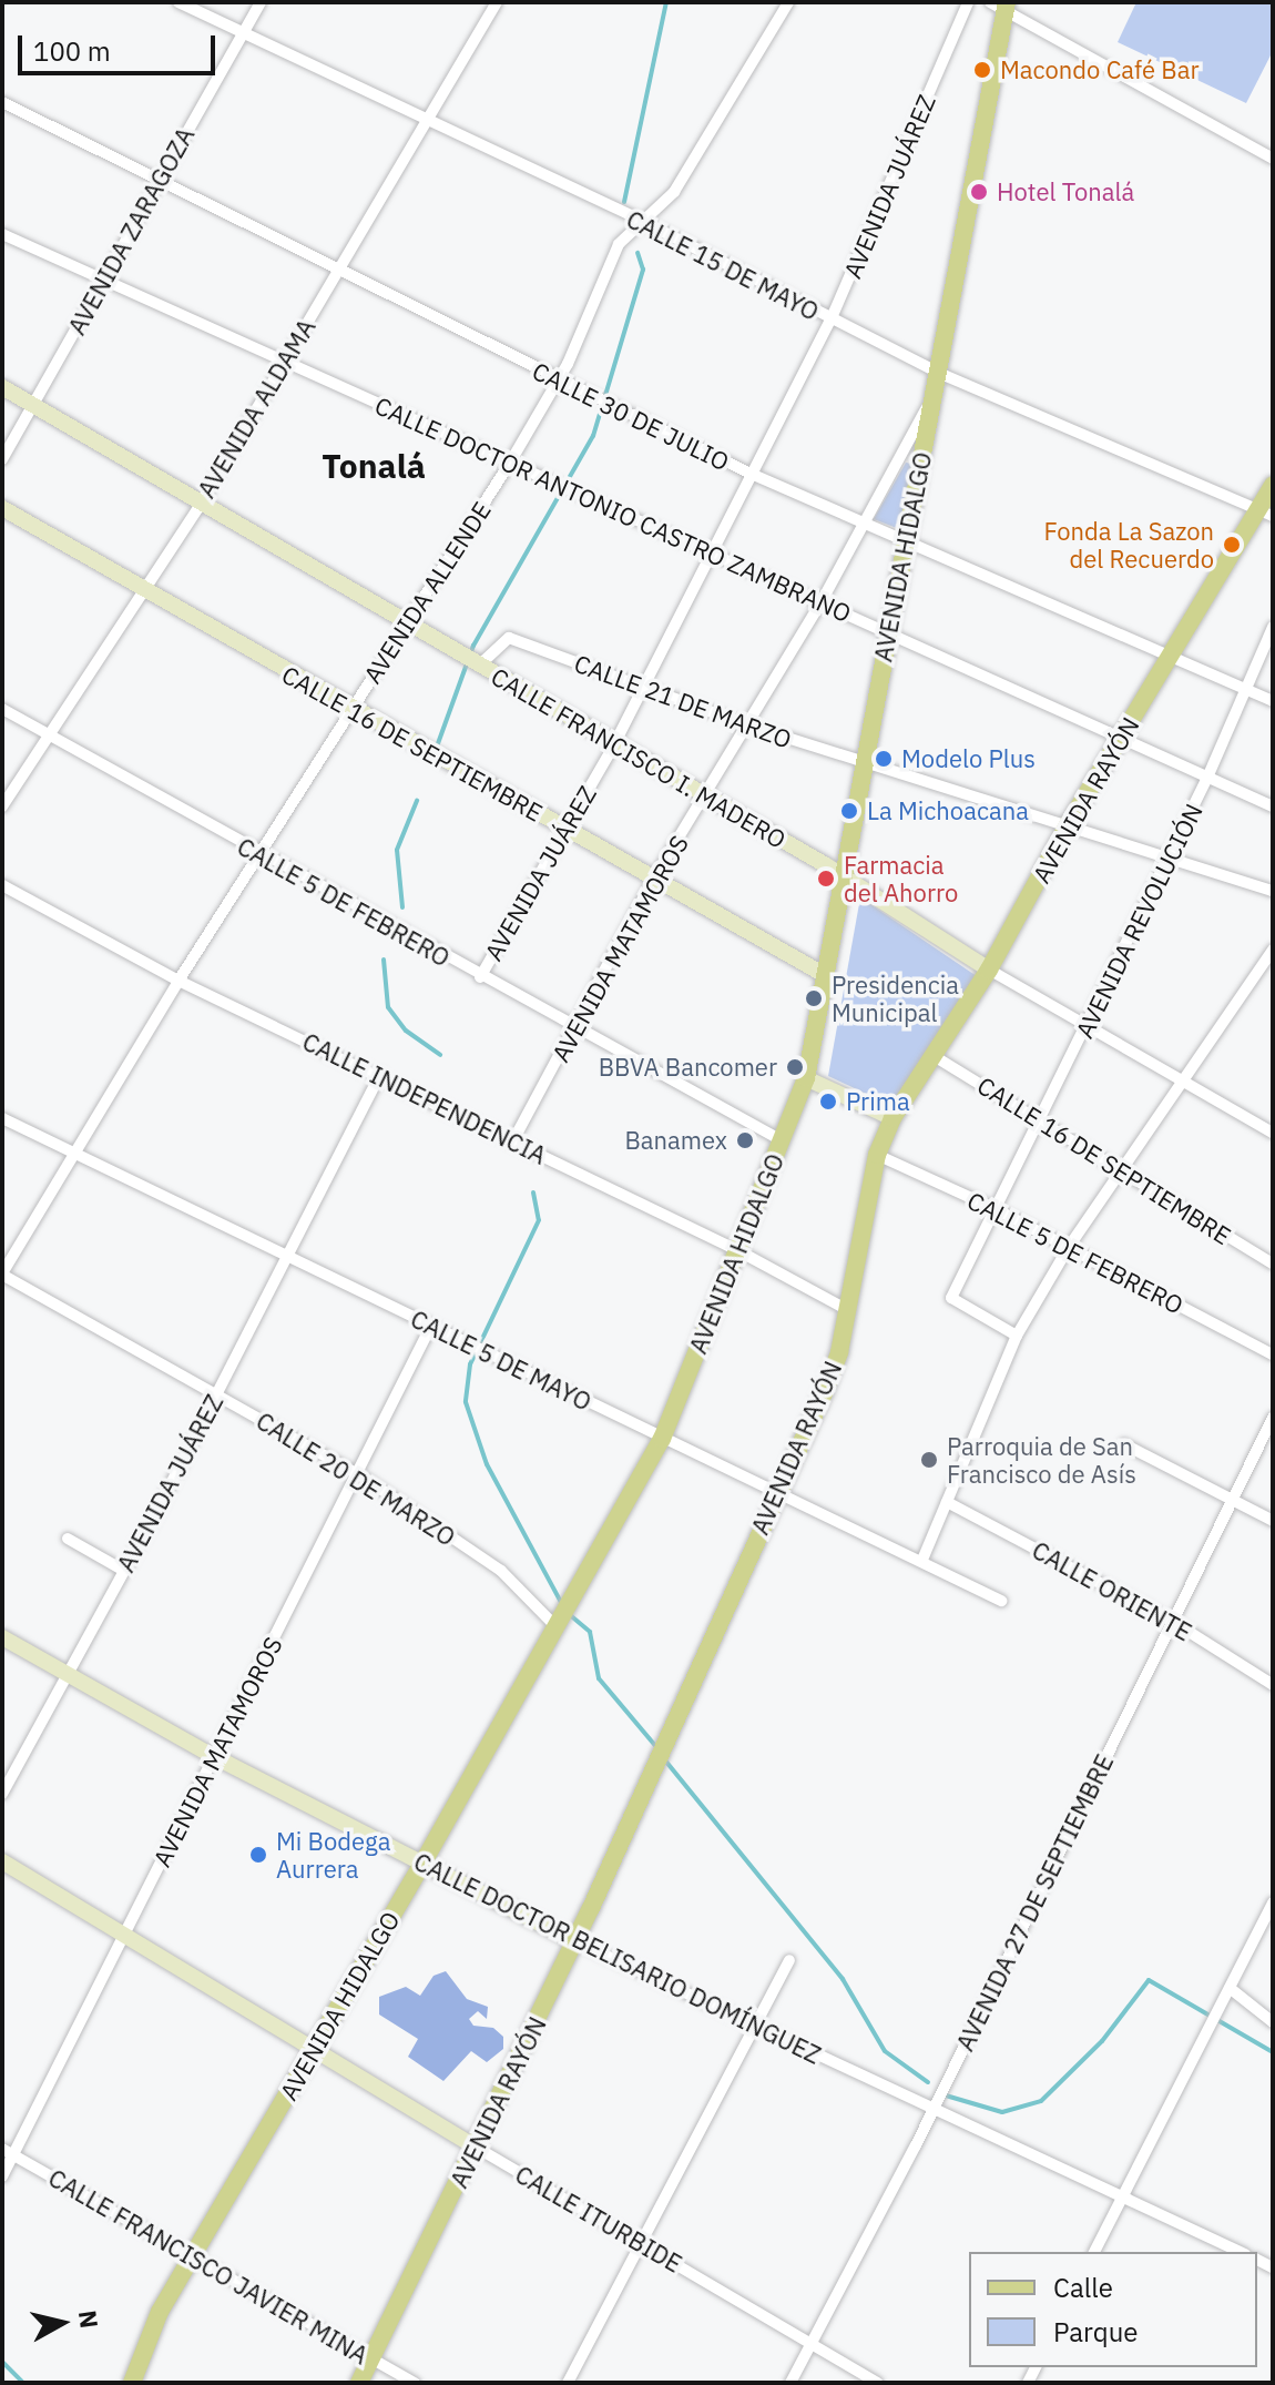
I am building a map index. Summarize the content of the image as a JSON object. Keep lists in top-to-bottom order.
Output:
{
  "streets": {
    "main road": [
      "AVENIDA HIDALGO",
      "CALLE 16 DE SEPTIEMBRE",
      "CALLE FRANCISCO I. MADERO",
      "AVENIDA RAYÓN",
      "CALLE DOCTOR BELISARIO DOMÍNGUEZ",
      "CALLE ITURBIDE"
    ],
    "street": [
      "AVENIDA JUÁREZ",
      "AVENIDA ZARAGOZA",
      "CALLE 15 DE MAYO",
      "AVENIDA ALDAMA",
      "CALLE 30 DE JULIO",
      "CALLE DOCTOR ANTONIO CASTRO ZAMBRANO",
      "AVENIDA ALLENDE",
      "CALLE 21 DE MARZO",
      "CALLE 5 DE FEBRERO",
      "AVENIDA REVOLUCIÓN",
      "AVENIDA MATAMOROS",
      "CALLE INDEPENDENCIA",
      "CALLE 5 DE MAYO",
      "CALLE 20 DE MARZO",
      "CALLE ORIENTE",
      "AVENIDA 27 DE SEPTIEMBRE",
      "CALLE FRANCISCO JAVIER MINA"
    ]
  },
  "crossings": [
    ["AVENIDA JUÁREZ", "CALLE 15 DE MAYO"],
    ["AVENIDA JUÁREZ", "CALLE 30 DE JULIO"],
    ["AVENIDA JUÁREZ", "CALLE DOCTOR ANTONIO CASTRO ZAMBRANO"],
    ["AVENIDA JUÁREZ", "CALLE 21 DE MARZO"],
    ["AVENIDA JUÁREZ", "CALLE 16 DE SEPTIEMBRE"],
    ["AVENIDA JUÁREZ", "CALLE FRANCISCO I. MADERO"],
    ["AVENIDA JUÁREZ", "CALLE 5 DE FEBRERO"],
    ["AVENIDA JUÁREZ", "CALLE INDEPENDENCIA"],
    ["AVENIDA JUÁREZ", "CALLE 5 DE MAYO"],
    ["AVENIDA JUÁREZ", "CALLE 20 DE MARZO"],
    ["AVENIDA JUÁREZ", "CALLE DOCTOR BELISARIO DOMÍNGUEZ"],
    ["AVENIDA ZARAGOZA", "CALLE 15 DE MAYO"],
    ["AVENIDA ZARAGOZA", "CALLE 30 DE JULIO"],
    ["AVENIDA ZARAGOZA", "CALLE DOCTOR ANTONIO CASTRO ZAMBRANO"],
    ["AVENIDA ZARAGOZA", "CALLE FRANCISCO I. MADERO"],
    ["CALLE 15 DE MAYO", "AVENIDA ALDAMA"],
    ["CALLE 15 DE MAYO", "AVENIDA HIDALGO"],
    ["CALLE 15 DE MAYO", "AVENIDA ALLENDE"],
    ["CALLE 15 DE MAYO", "AVENIDA RAYÓN"],
    ["CALLE 15 DE MAYO", "AVENIDA MATAMOROS"],
    ["AVENIDA ALDAMA", "CALLE 30 DE JULIO"],
    ["AVENIDA ALDAMA", "CALLE DOCTOR ANTONIO CASTRO ZAMBRANO"],
    ["AVENIDA ALDAMA", "CALLE 16 DE SEPTIEMBRE"],
    ["AVENIDA ALDAMA", "CALLE FRANCISCO I. MADERO"],
    ["AVENIDA ALDAMA", "CALLE 5 DE FEBRERO"],
    ["CALLE 30 DE JULIO", "AVENIDA HIDALGO"],
    ["CALLE 30 DE JULIO", "AVENIDA ALLENDE"],
    ["CALLE 30 DE JULIO", "AVENIDA RAYÓN"],
    ["CALLE 30 DE JULIO", "AVENIDA REVOLUCIÓN"],
    ["CALLE 30 DE JULIO", "AVENIDA MATAMOROS"],
    ["CALLE DOCTOR ANTONIO CASTRO ZAMBRANO", "AVENIDA HIDALGO"],
    ["CALLE DOCTOR ANTONIO CASTRO ZAMBRANO", "AVENIDA ALLENDE"],
    ["CALLE DOCTOR ANTONIO CASTRO ZAMBRANO", "AVENIDA RAYÓN"],
    ["CALLE DOCTOR ANTONIO CASTRO ZAMBRANO", "AVENIDA REVOLUCIÓN"],
    ["CALLE DOCTOR ANTONIO CASTRO ZAMBRANO", "AVENIDA MATAMOROS"],
    ["AVENIDA HIDALGO", "CALLE 21 DE MARZO"],
    ["AVENIDA HIDALGO", "CALLE 16 DE SEPTIEMBRE"],
    ["AVENIDA HIDALGO", "CALLE FRANCISCO I. MADERO"],
    ["AVENIDA HIDALGO", "CALLE 5 DE FEBRERO"],
    ["AVENIDA HIDALGO", "AVENIDA MATAMOROS"],
    ["AVENIDA HIDALGO", "CALLE INDEPENDENCIA"],
    ["AVENIDA HIDALGO", "CALLE 5 DE MAYO"],
    ["AVENIDA HIDALGO", "CALLE 20 DE MARZO"],
    ["AVENIDA HIDALGO", "CALLE DOCTOR BELISARIO DOMÍNGUEZ"],
    ["AVENIDA HIDALGO", "CALLE ITURBIDE"],
    ["AVENIDA HIDALGO", "CALLE FRANCISCO JAVIER MINA"],
    ["AVENIDA ALLENDE", "CALLE 16 DE SEPTIEMBRE"],
    ["AVENIDA ALLENDE", "CALLE FRANCISCO I. MADERO"],
    ["AVENIDA ALLENDE", "CALLE 5 DE FEBRERO"],
    ["AVENIDA ALLENDE", "CALLE INDEPENDENCIA"],
    ["AVENIDA ALLENDE", "CALLE 5 DE MAYO"],
    ["AVENIDA ALLENDE", "CALLE 20 DE MARZO"],
    ["CALLE 21 DE MARZO", "CALLE FRANCISCO I. MADERO"],
    ["CALLE 21 DE MARZO", "AVENIDA MATAMOROS"],
    ["CALLE 16 DE SEPTIEMBRE", "AVENIDA RAYÓN"],
    ["CALLE 16 DE SEPTIEMBRE", "AVENIDA REVOLUCIÓN"],
    ["CALLE 16 DE SEPTIEMBRE", "AVENIDA MATAMOROS"],
    ["CALLE FRANCISCO I. MADERO", "AVENIDA RAYÓN"],
    ["CALLE FRANCISCO I. MADERO", "AVENIDA REVOLUCIÓN"],
    ["CALLE FRANCISCO I. MADERO", "AVENIDA MATAMOROS"],
    ["AVENIDA RAYÓN", "CALLE 5 DE FEBRERO"],
    ["AVENIDA RAYÓN", "CALLE INDEPENDENCIA"],
    ["AVENIDA RAYÓN", "CALLE 5 DE MAYO"],
    ["AVENIDA RAYÓN", "CALLE DOCTOR BELISARIO DOMÍNGUEZ"],
    ["AVENIDA RAYÓN", "CALLE ITURBIDE"],
    ["AVENIDA RAYÓN", "CALLE FRANCISCO JAVIER MINA"],
    ["CALLE 5 DE FEBRERO", "AVENIDA REVOLUCIÓN"],
    ["CALLE 5 DE FEBRERO", "AVENIDA MATAMOROS"],
    ["AVENIDA MATAMOROS", "CALLE INDEPENDENCIA"],
    ["AVENIDA MATAMOROS", "CALLE 5 DE MAYO"],
    ["AVENIDA MATAMOROS", "CALLE 20 DE MARZO"],
    ["AVENIDA MATAMOROS", "CALLE DOCTOR BELISARIO DOMÍNGUEZ"],
    ["AVENIDA MATAMOROS", "CALLE ITURBIDE"],
    ["AVENIDA MATAMOROS", "CALLE FRANCISCO JAVIER MINA"],
    ["CALLE ORIENTE", "AVENIDA 27 DE SEPTIEMBRE"],
    ["AVENIDA 27 DE SEPTIEMBRE", "CALLE DOCTOR BELISARIO DOMÍNGUEZ"],
    ["AVENIDA 27 DE SEPTIEMBRE", "CALLE ITURBIDE"]
  ],
  "districts": ["Tonalá"],
  "places": [
    "Macondo Café Bar",
    "Hotel Tonalá",
    "Fonda La Sazon del Recuerdo",
    "Modelo Plus",
    "La Michoacana",
    "Farmacia del Ahorro",
    "Presidencia Municipal",
    "BBVA Bancomer",
    "Prima",
    "Banamex",
    "Parroquia de San Francisco de Asís",
    "Mi Bodega Aurrera"
  ],
  "legend": ["Calle", "Parque"],
  "scale_bar": "100 m",
  "north": "right"
}
